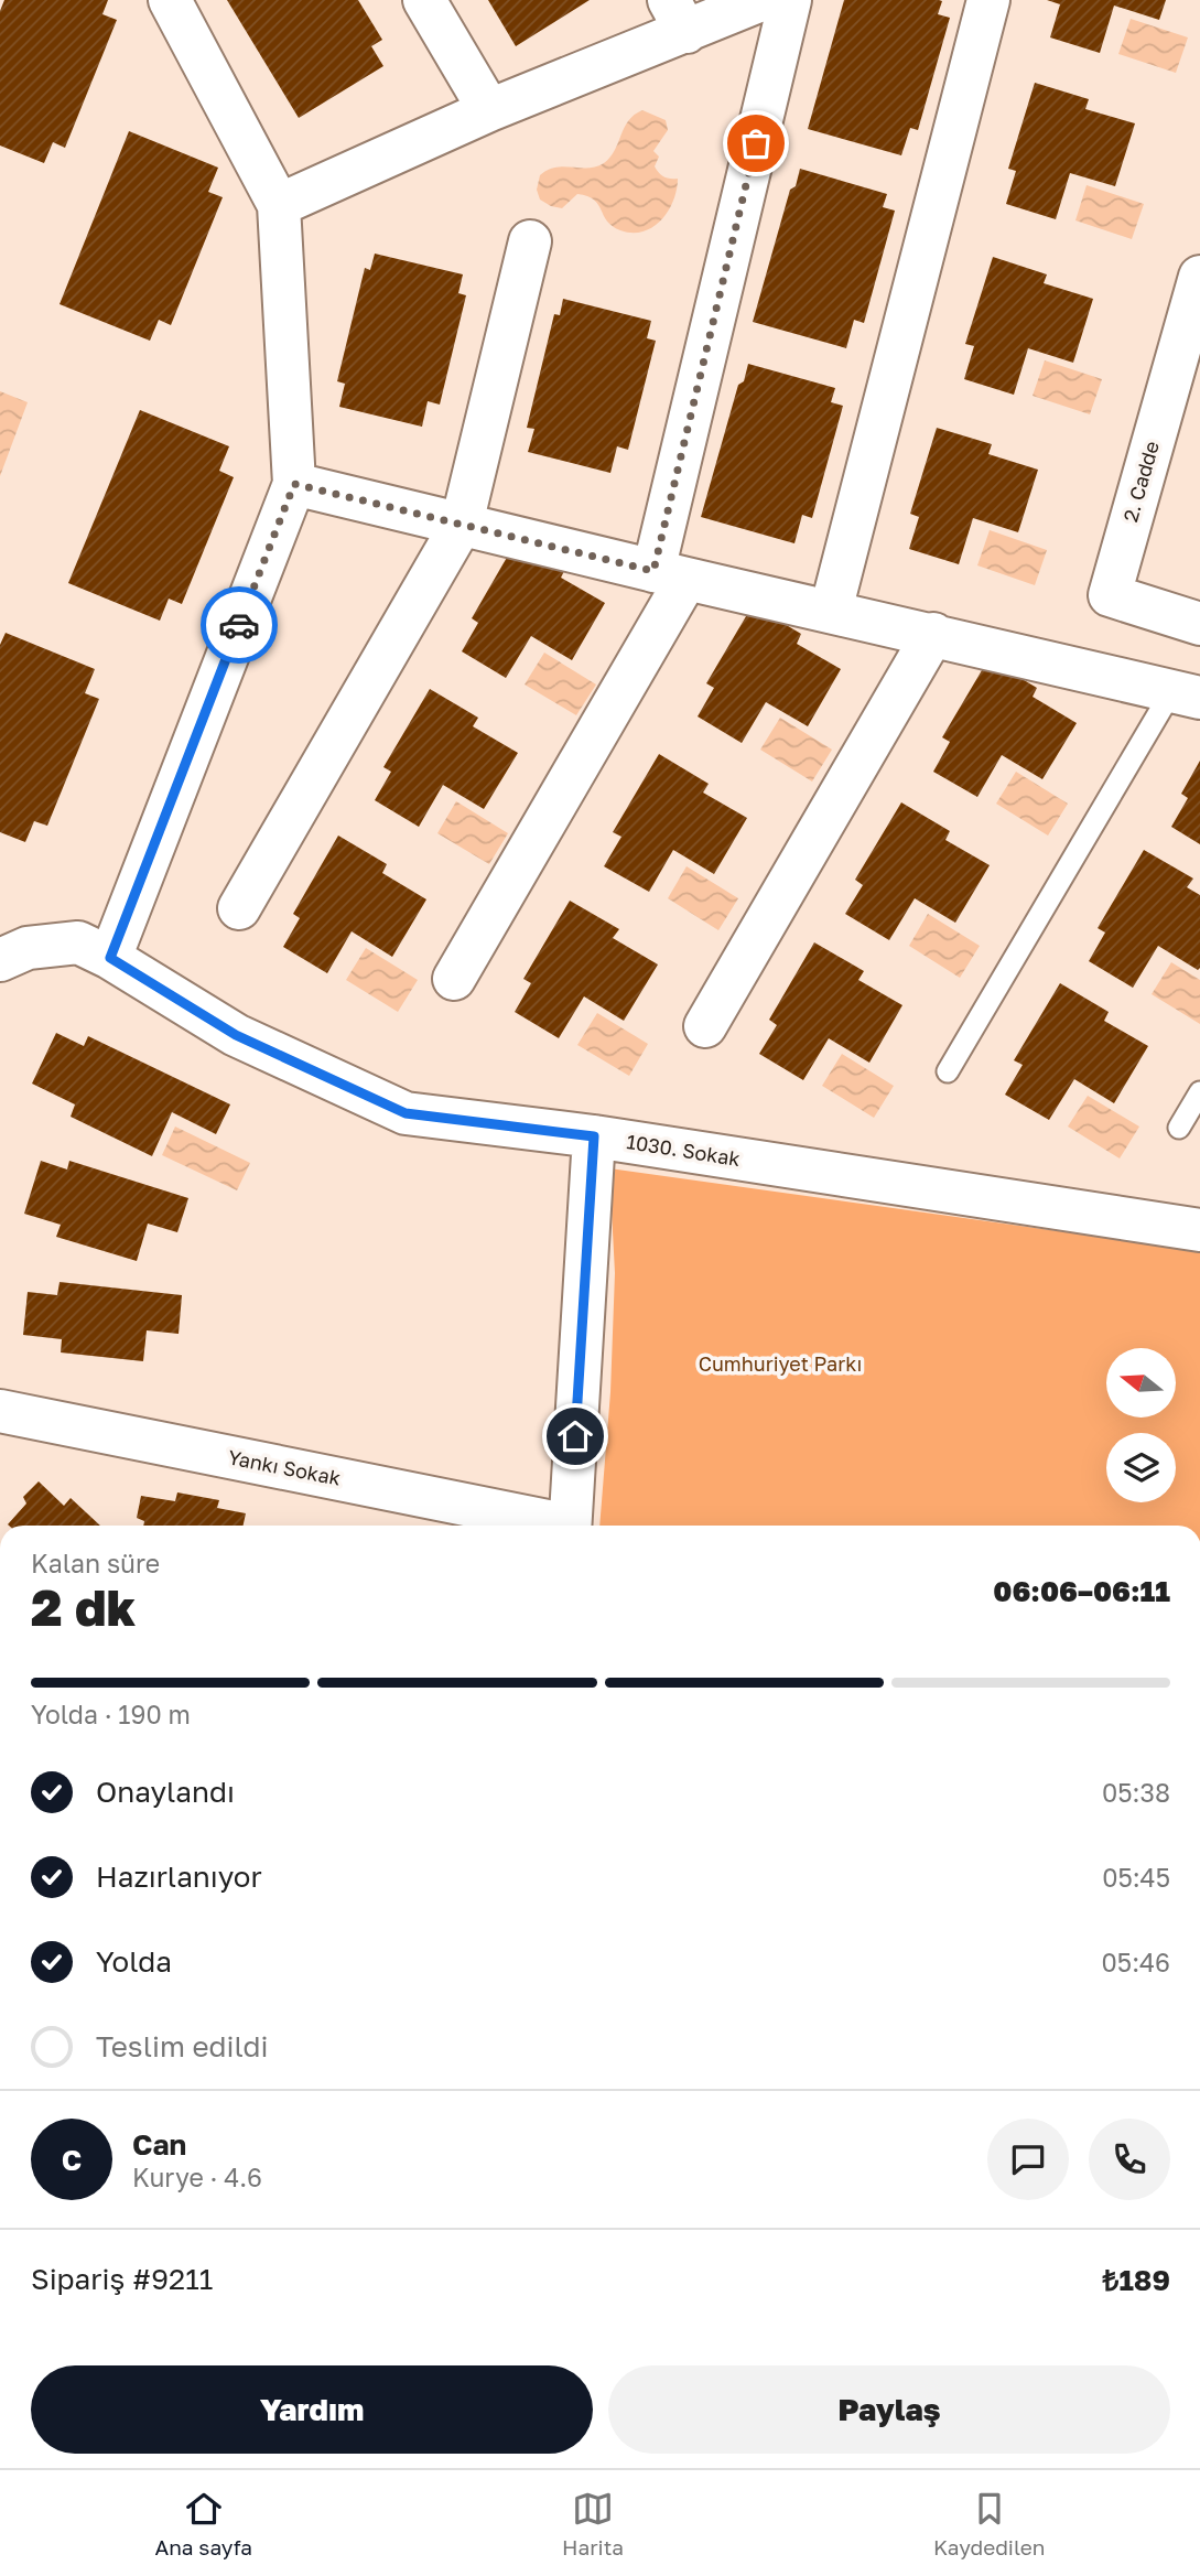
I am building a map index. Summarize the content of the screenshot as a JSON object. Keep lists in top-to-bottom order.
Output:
{
  "streets": {
    "street": ["2. Cadde", "1030. Sokak", "Yankı Sokak"]
  },
  "parks": ["Cumhuriyet Parkı"],
  "north": "left",
  "page": {
    "heading": ["2 dk", "Kalan süre", "06:06–06:11"],
    "panel": [
      "Can",
      "Kurye · 4.6",
      "Sipariş #9211",
      "₺189"
    ],
    "bar": "Yolda · 190 m",
    "list": [
      ["Onaylandı", "05:38"],
      ["Hazırlanıyor", "05:45"],
      ["Yolda", "05:46"],
      "Teslim edildi"
    ],
    "round": "C",
    "buttons": ["Yardım", "Paylaş"],
    "tabs": ["Ana sayfa", "Harita", "Kaydedilen"]
  }
}
